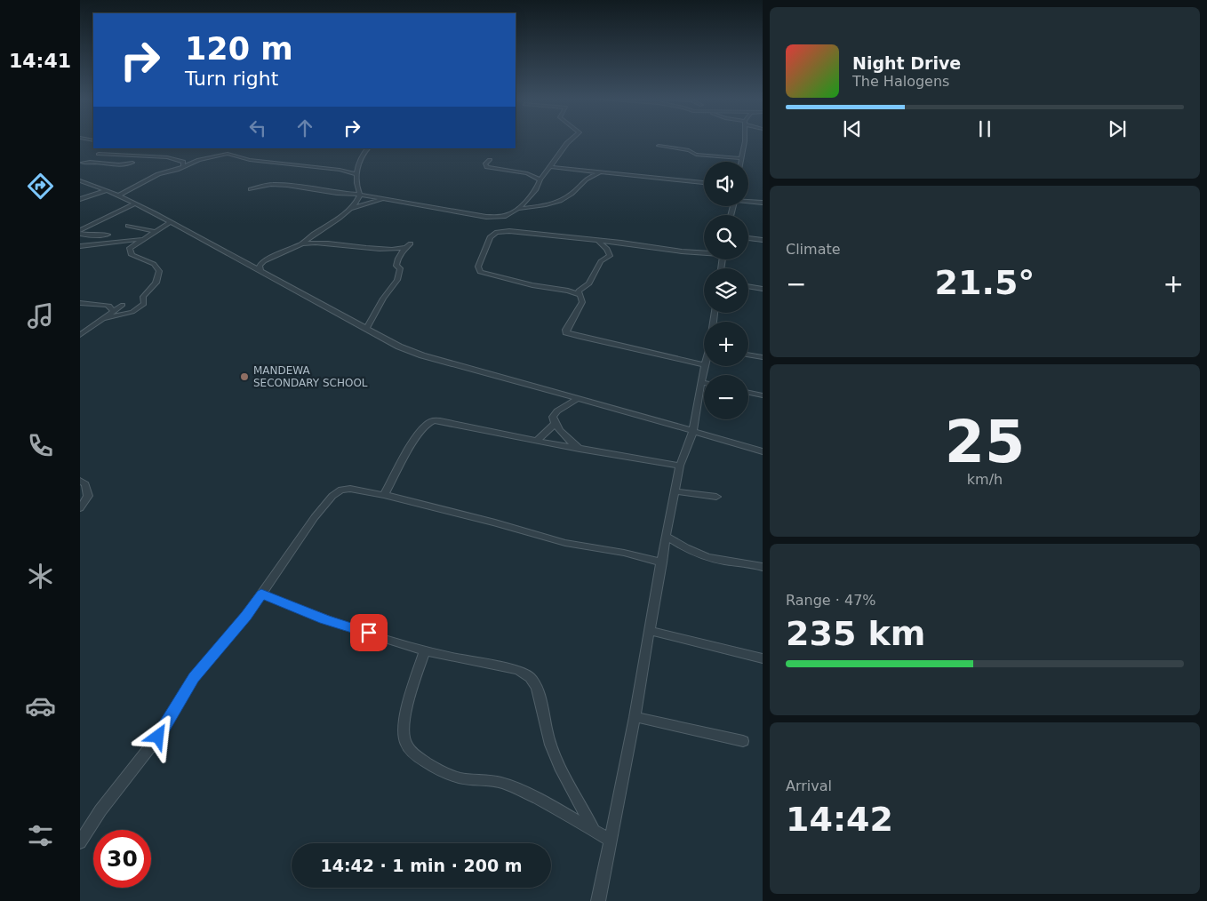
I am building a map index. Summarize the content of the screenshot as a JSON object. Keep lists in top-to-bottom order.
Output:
{
  "places": ["MANDEWA SECONDARY SCHOOL"],
  "page": {
    "tabs": "14:41",
    "turn": ["120 m", "Turn right"],
    "song": ["Night Drive", "The Halogens"],
    "map_buttons": ["+", "−"],
    "tile": [
      "Climate",
      ["25", "km/h"],
      ["Range · 47%", "235 km"],
      ["Arrival", "14:42"]
    ],
    "heat": ["−", "21.5°", "+"],
    "limit": "30",
    "trip": "14:42 · 1 min · 200 m"
  }
}
